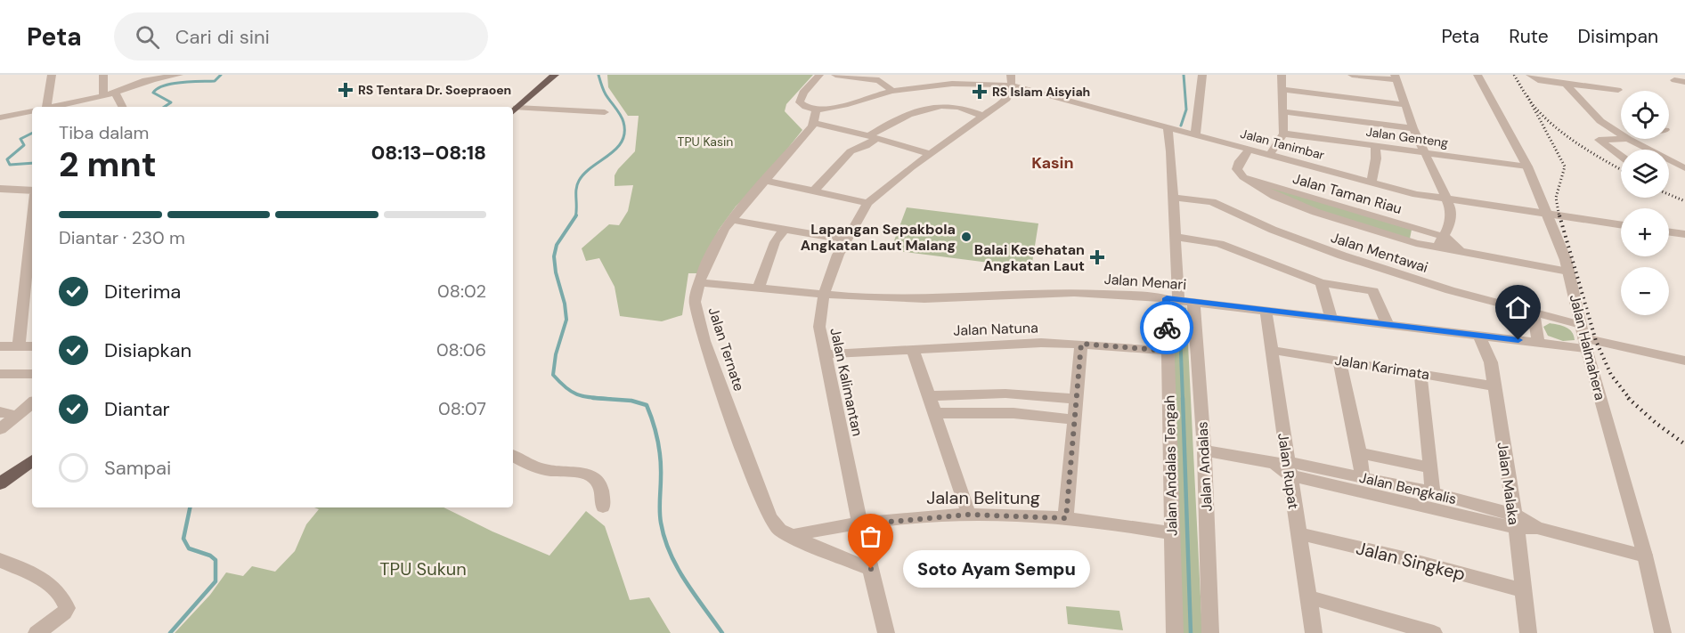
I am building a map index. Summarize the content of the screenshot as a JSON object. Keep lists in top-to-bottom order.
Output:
{
  "streets": {
    "street": [
      "Jalan Genteng",
      "Jalan Tanimbar",
      "Jalan Taman Riau",
      "Jalan Mentawai",
      "Jalan Menari",
      "Jalan Natuna",
      "Jalan Halmahera",
      "Jalan Ternate",
      "Jalan Karimata",
      "Jalan Kalimantan",
      "Jalan Andalas Tengah",
      "Jalan Andalas",
      "Jalan Rupat",
      "Jalan Malaka",
      "Jalan Bengkalis",
      "Jalan Belitung",
      "Jalan Singkep"
    ]
  },
  "crossings": [
    ["Jalan Genteng", "Jalan Halmahera"],
    ["Jalan Tanimbar", "Jalan Halmahera"],
    ["Jalan Tanimbar", "Jalan Ternate"],
    ["Jalan Tanimbar", "Jalan Kalimantan"],
    ["Jalan Taman Riau", "Jalan Halmahera"],
    ["Jalan Mentawai", "Jalan Menari"],
    ["Jalan Mentawai", "Jalan Halmahera"],
    ["Jalan Menari", "Jalan Halmahera"],
    ["Jalan Menari", "Jalan Ternate"],
    ["Jalan Menari", "Jalan Kalimantan"],
    ["Jalan Menari", "Jalan Andalas Tengah"],
    ["Jalan Menari", "Jalan Andalas"],
    ["Jalan Menari", "Jalan Rupat"],
    ["Jalan Menari", "Jalan Malaka"],
    ["Jalan Natuna", "Jalan Kalimantan"],
    ["Jalan Natuna", "Jalan Andalas Tengah"],
    ["Jalan Halmahera", "Jalan Bengkalis"],
    ["Jalan Ternate", "Jalan Kalimantan"],
    ["Jalan Karimata", "Jalan Rupat"],
    ["Jalan Karimata", "Jalan Malaka"],
    ["Jalan Kalimantan", "Jalan Belitung"],
    ["Jalan Andalas Tengah", "Jalan Andalas"],
    ["Jalan Andalas Tengah", "Jalan Belitung"],
    ["Jalan Andalas", "Jalan Bengkalis"],
    ["Jalan Rupat", "Jalan Bengkalis"],
    ["Jalan Rupat", "Jalan Singkep"],
    ["Jalan Malaka", "Jalan Bengkalis"],
    ["Jalan Malaka", "Jalan Singkep"]
  ],
  "districts": ["Kasin"],
  "parks": ["TPU Kasin", "TPU Sukun"],
  "places": {
    "health": ["RS Tentara Dr. Soepraoen", "RS Islam Aisyiah", "Balai Kesehatan Angkatan Laut"],
    "other": ["Lapangan Sepakbola Angkatan Laut Malang", "Soto Ayam Sempu"]
  },
  "page": {
    "header": "Peta",
    "search": "Cari di sini",
    "nav": ["Peta", "Rute", "Disimpan"],
    "map_buttons": ["+", "−"],
    "heading": ["2 mnt", "Tiba dalam", "08:13–08:18"],
    "bar": "Diantar · 230 m",
    "list": [
      ["Diterima", "08:02"],
      ["Disiapkan", "08:06"],
      ["Diantar", "08:07"],
      "Sampai"
    ],
    "bubble": "Soto Ayam Sempu"
  }
}
